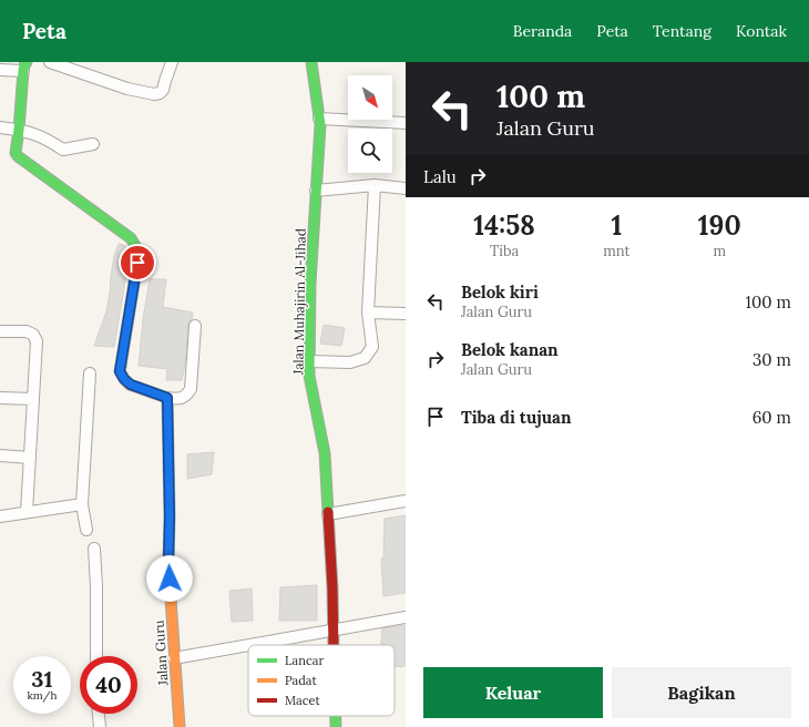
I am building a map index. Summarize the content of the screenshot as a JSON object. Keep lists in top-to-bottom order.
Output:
{
  "streets": {
    "street": ["Jalan Muhajirin Al-Jihad", "Jalan Guru"]
  },
  "legend": ["Lancar", "Padat", "Macet"],
  "north": "bottom right",
  "page": {
    "header": "Peta",
    "nav": [
      "Beranda",
      "Peta",
      "Tentang",
      "Kontak"
    ],
    "turn": ["100 m", "Jalan Guru"],
    "then": "Lalu",
    "eta": [
      "14:58",
      "Tiba",
      "1",
      "mnt",
      "190",
      "m"
    ],
    "list": [
      {
        "name": "Belok kiri",
        "note": "Jalan Guru",
        "value": "100 m"
      },
      {
        "name": "Belok kanan",
        "note": "Jalan Guru",
        "value": "30 m"
      },
      {
        "name": "Tiba di tujuan",
        "value": "60 m"
      }
    ],
    "speed": "31 km/h",
    "limit": "40",
    "buttons": ["Keluar", "Bagikan"]
  }
}
